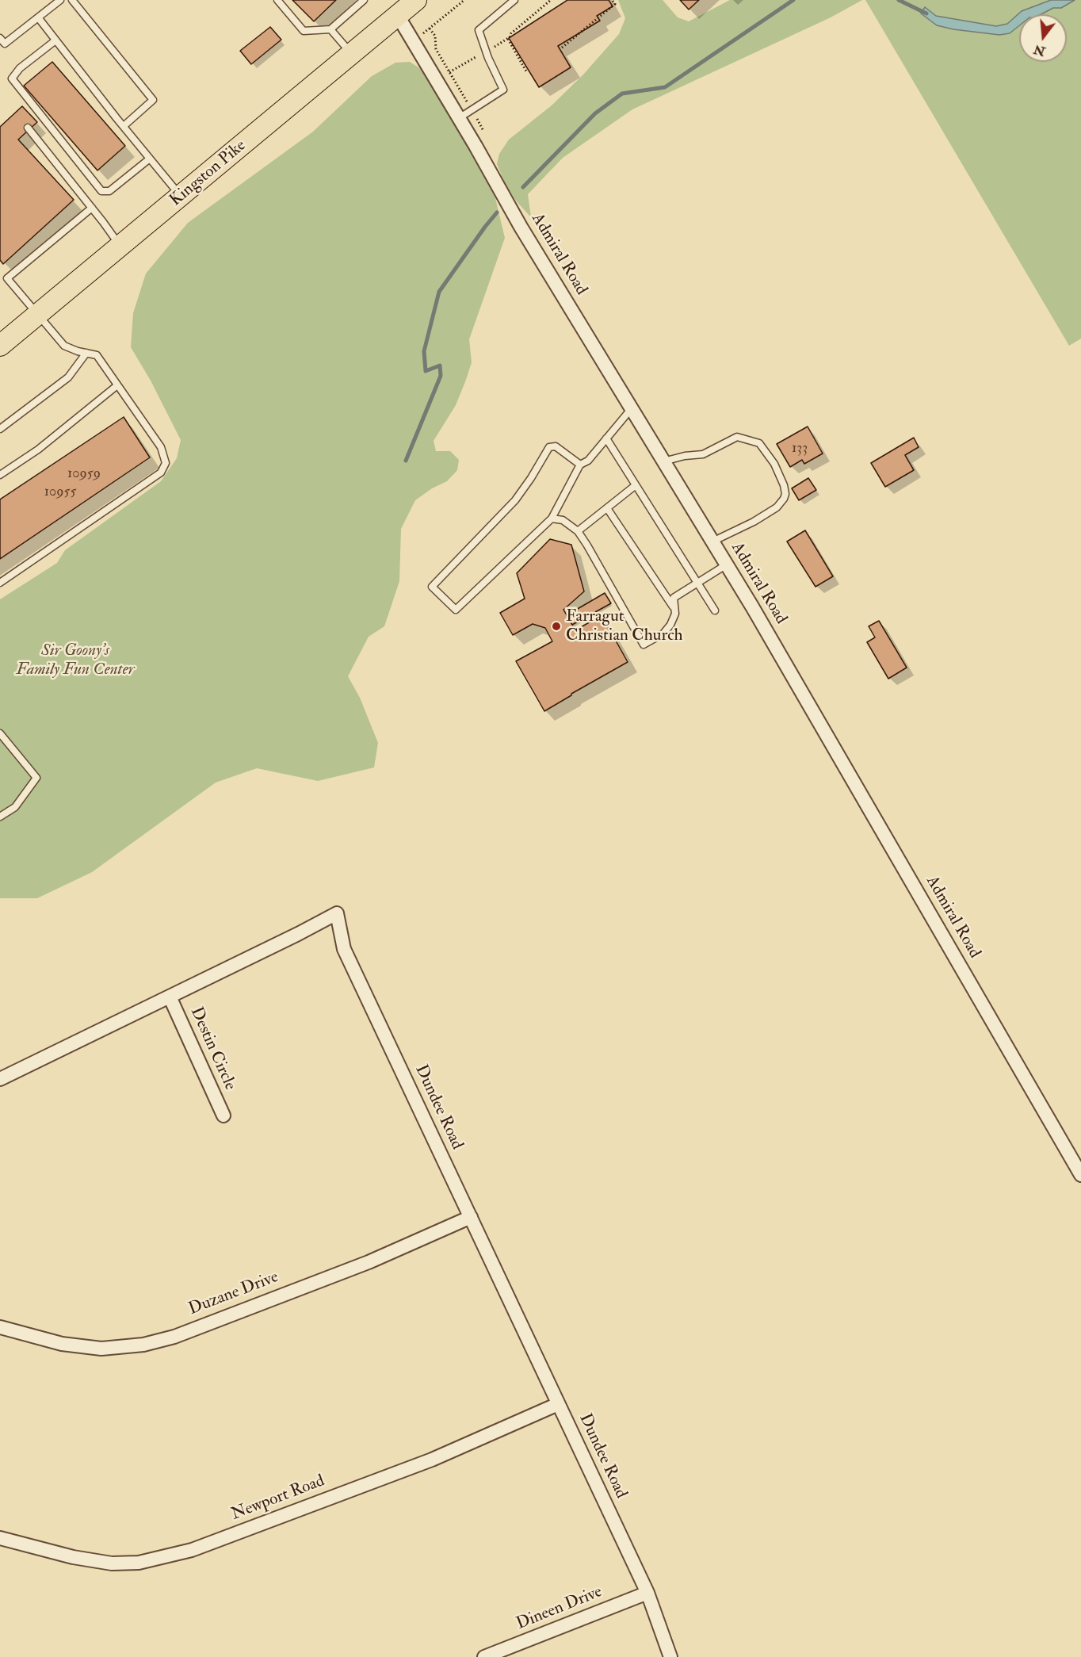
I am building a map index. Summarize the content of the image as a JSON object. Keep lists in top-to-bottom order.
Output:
{
  "streets": {
    "main road": ["Kingston Pike"],
    "street": [
      "Admiral Road",
      "Destin Circle",
      "Dundee Road",
      "Duzane Drive",
      "Newport Road",
      "Dineen Drive"
    ]
  },
  "crossings": [
    ["Kingston Pike", "Admiral Road"],
    ["Destin Circle", "Dundee Road"],
    ["Dundee Road", "Duzane Drive"],
    ["Dundee Road", "Newport Road"],
    ["Dundee Road", "Dineen Drive"]
  ],
  "parks": ["Sir Goony's Family Fun Center"],
  "places": ["Farragut Christian Church"],
  "house_numbers": ["133", "10959", "10955"],
  "north": "bottom"
}
